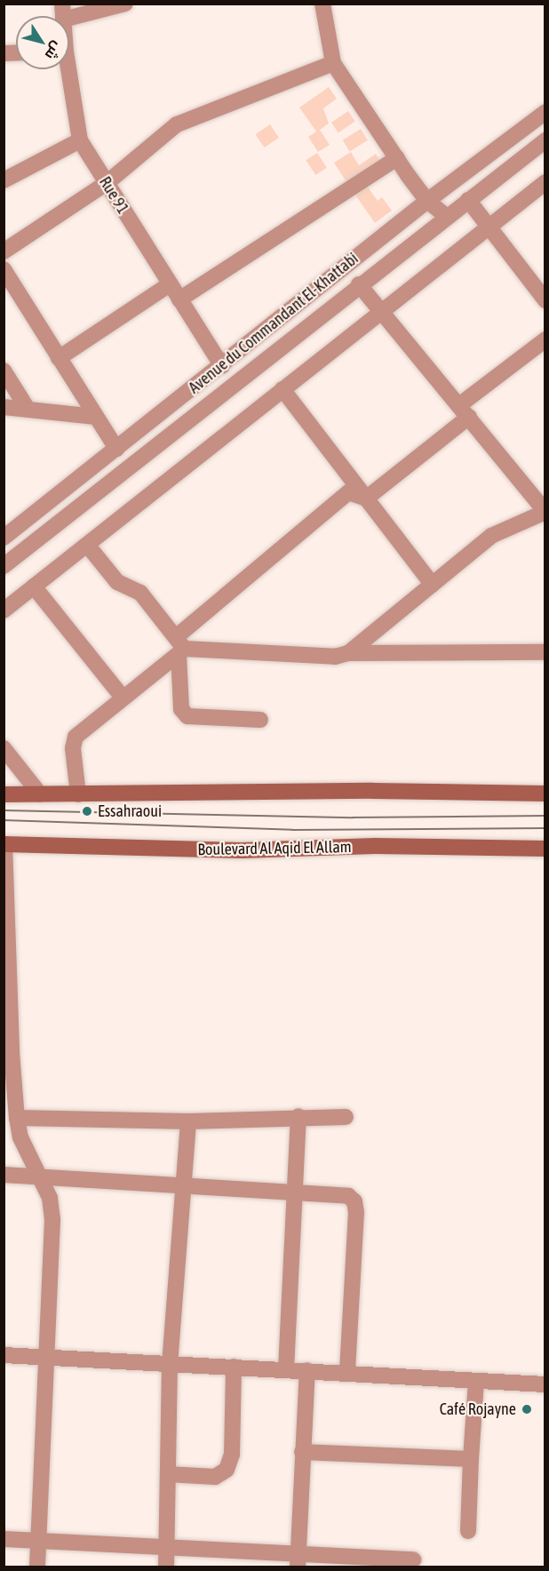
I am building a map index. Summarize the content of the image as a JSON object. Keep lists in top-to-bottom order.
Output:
{
  "streets": {
    "main road": ["Boulevard Al Aqid El Allam"],
    "street": ["Rue 91", "Avenue du Commandant El-Khattabi"]
  },
  "crossings": [
    ["Rue 91", "Avenue du Commandant El-Khattabi"]
  ],
  "places": ["Essahraoui", "Café Rojayne"],
  "north": "bottom right"
}
